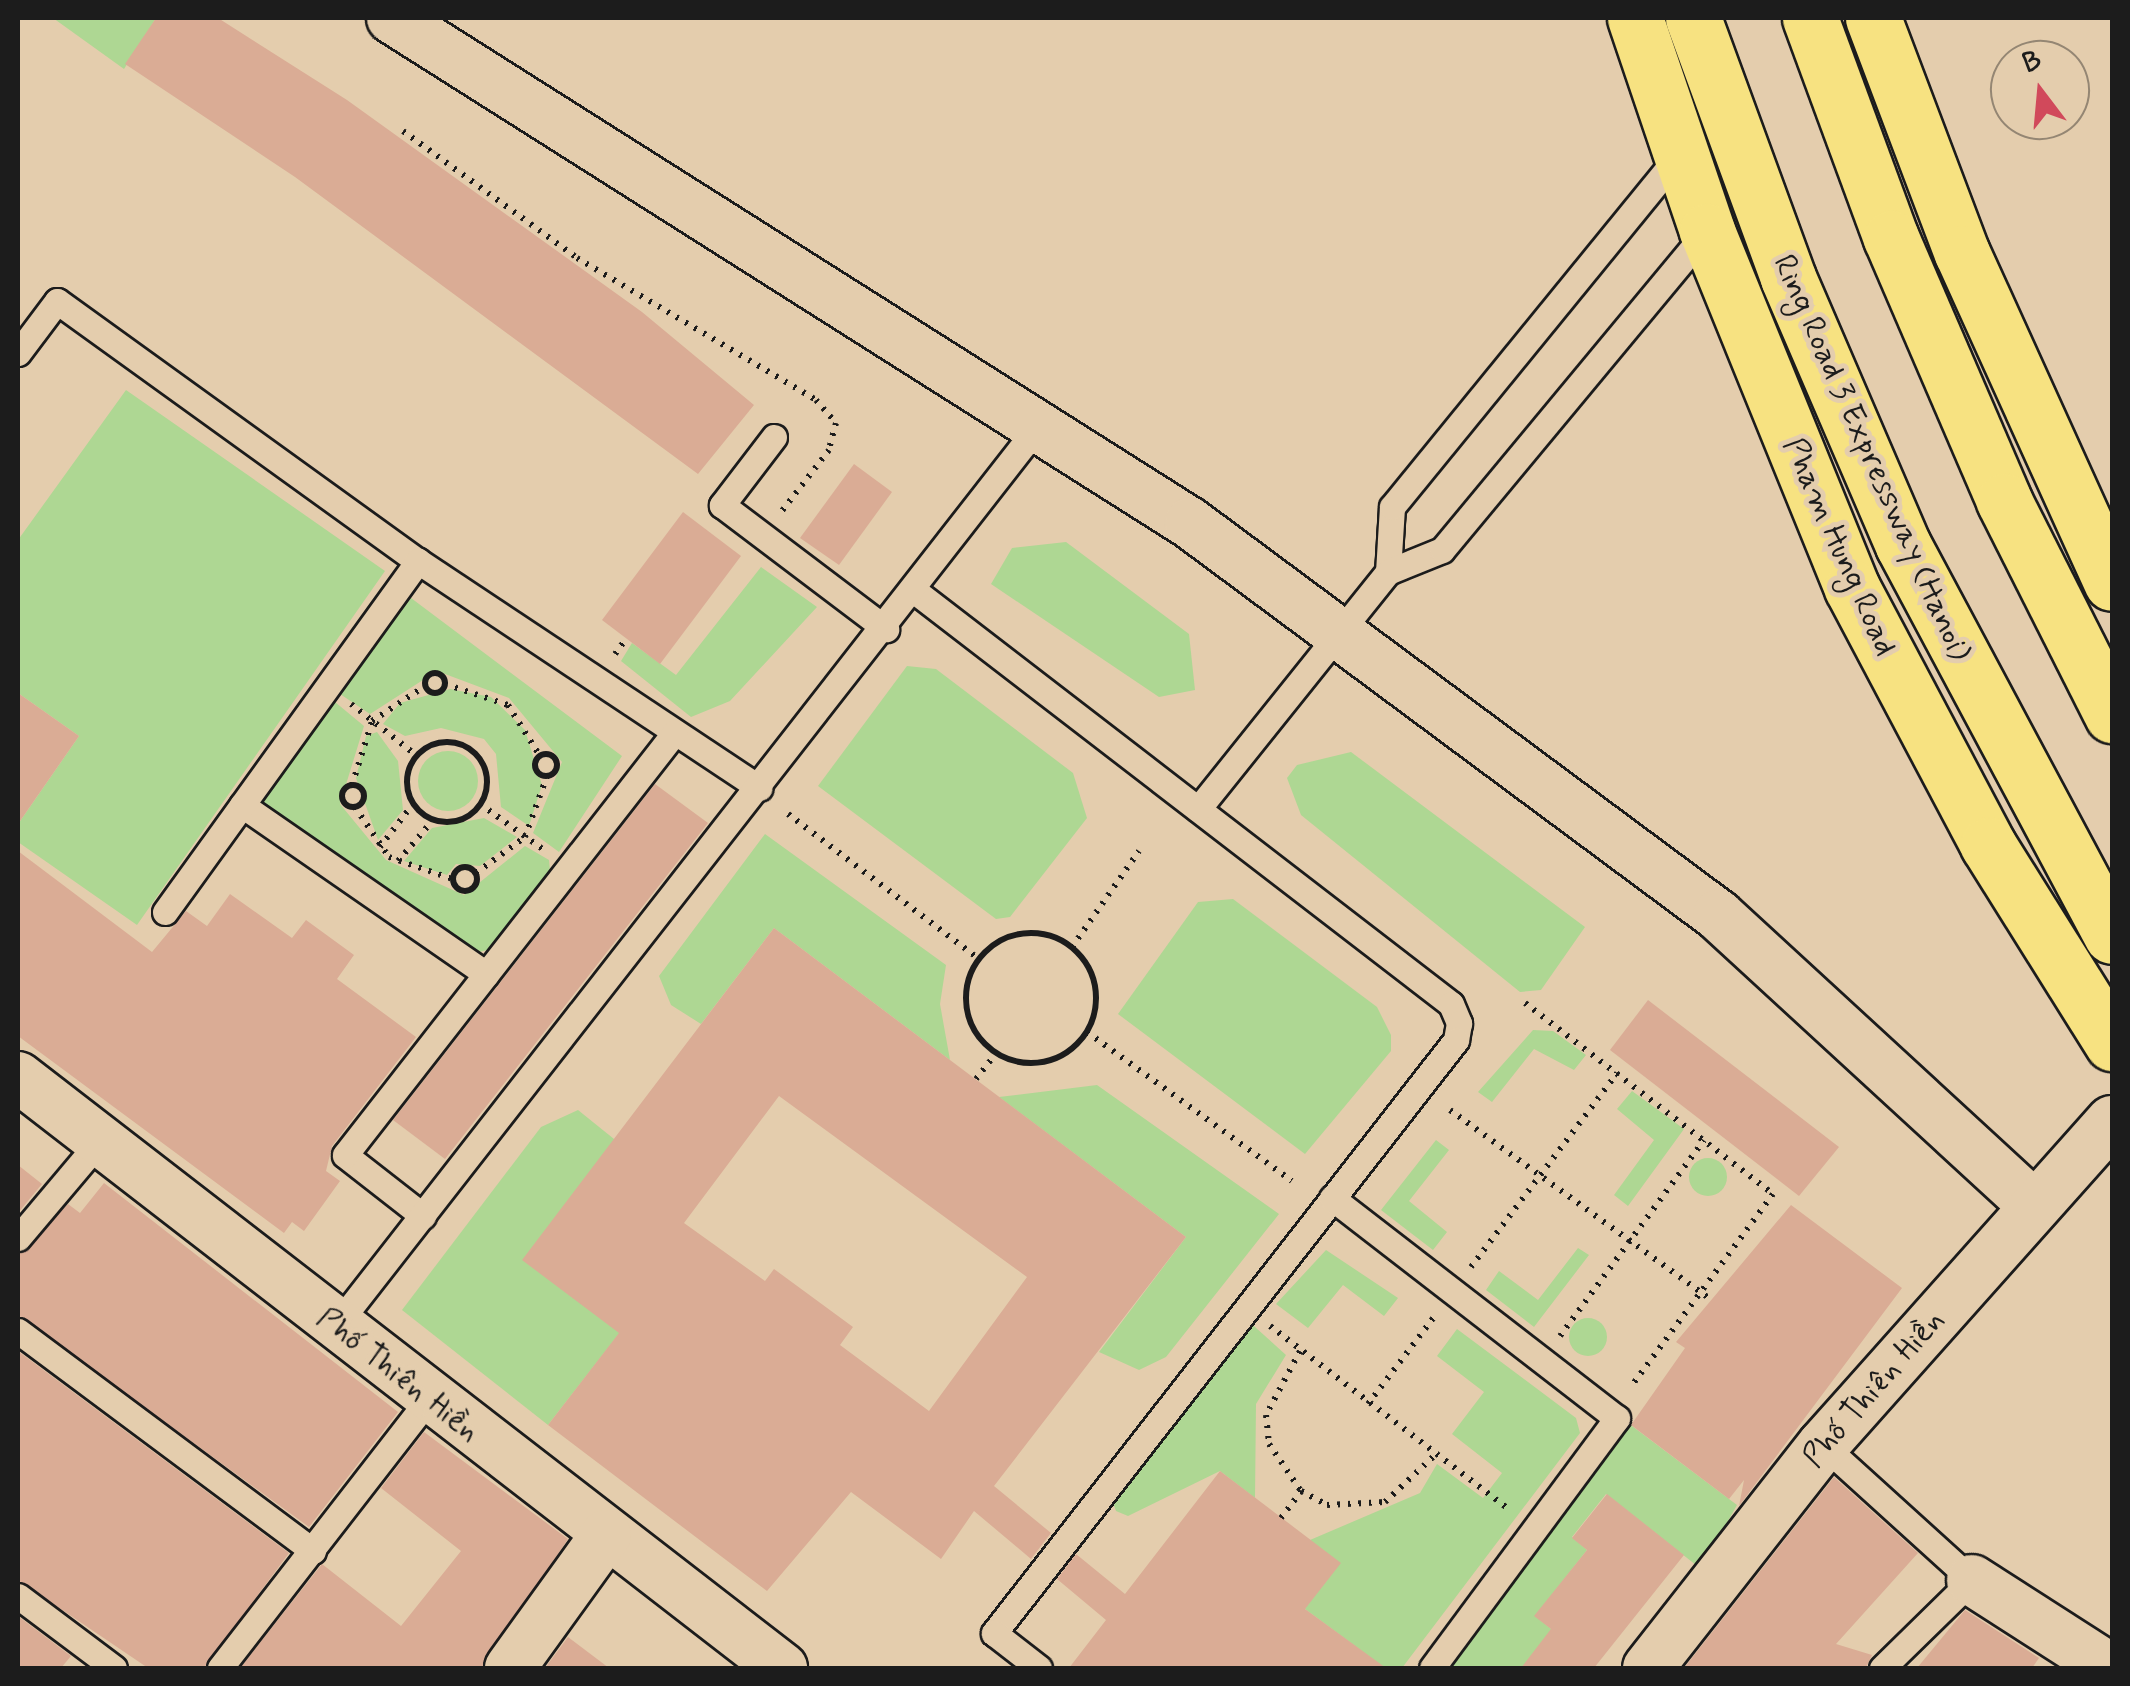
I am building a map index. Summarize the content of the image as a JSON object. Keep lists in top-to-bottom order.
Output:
{
  "streets": {
    "main road": ["Ring Road 3 Expressway (Hanoi)", "Pham Hung Road"],
    "street": ["Phố Thiên Hiền"]
  },
  "north": "top"
}
